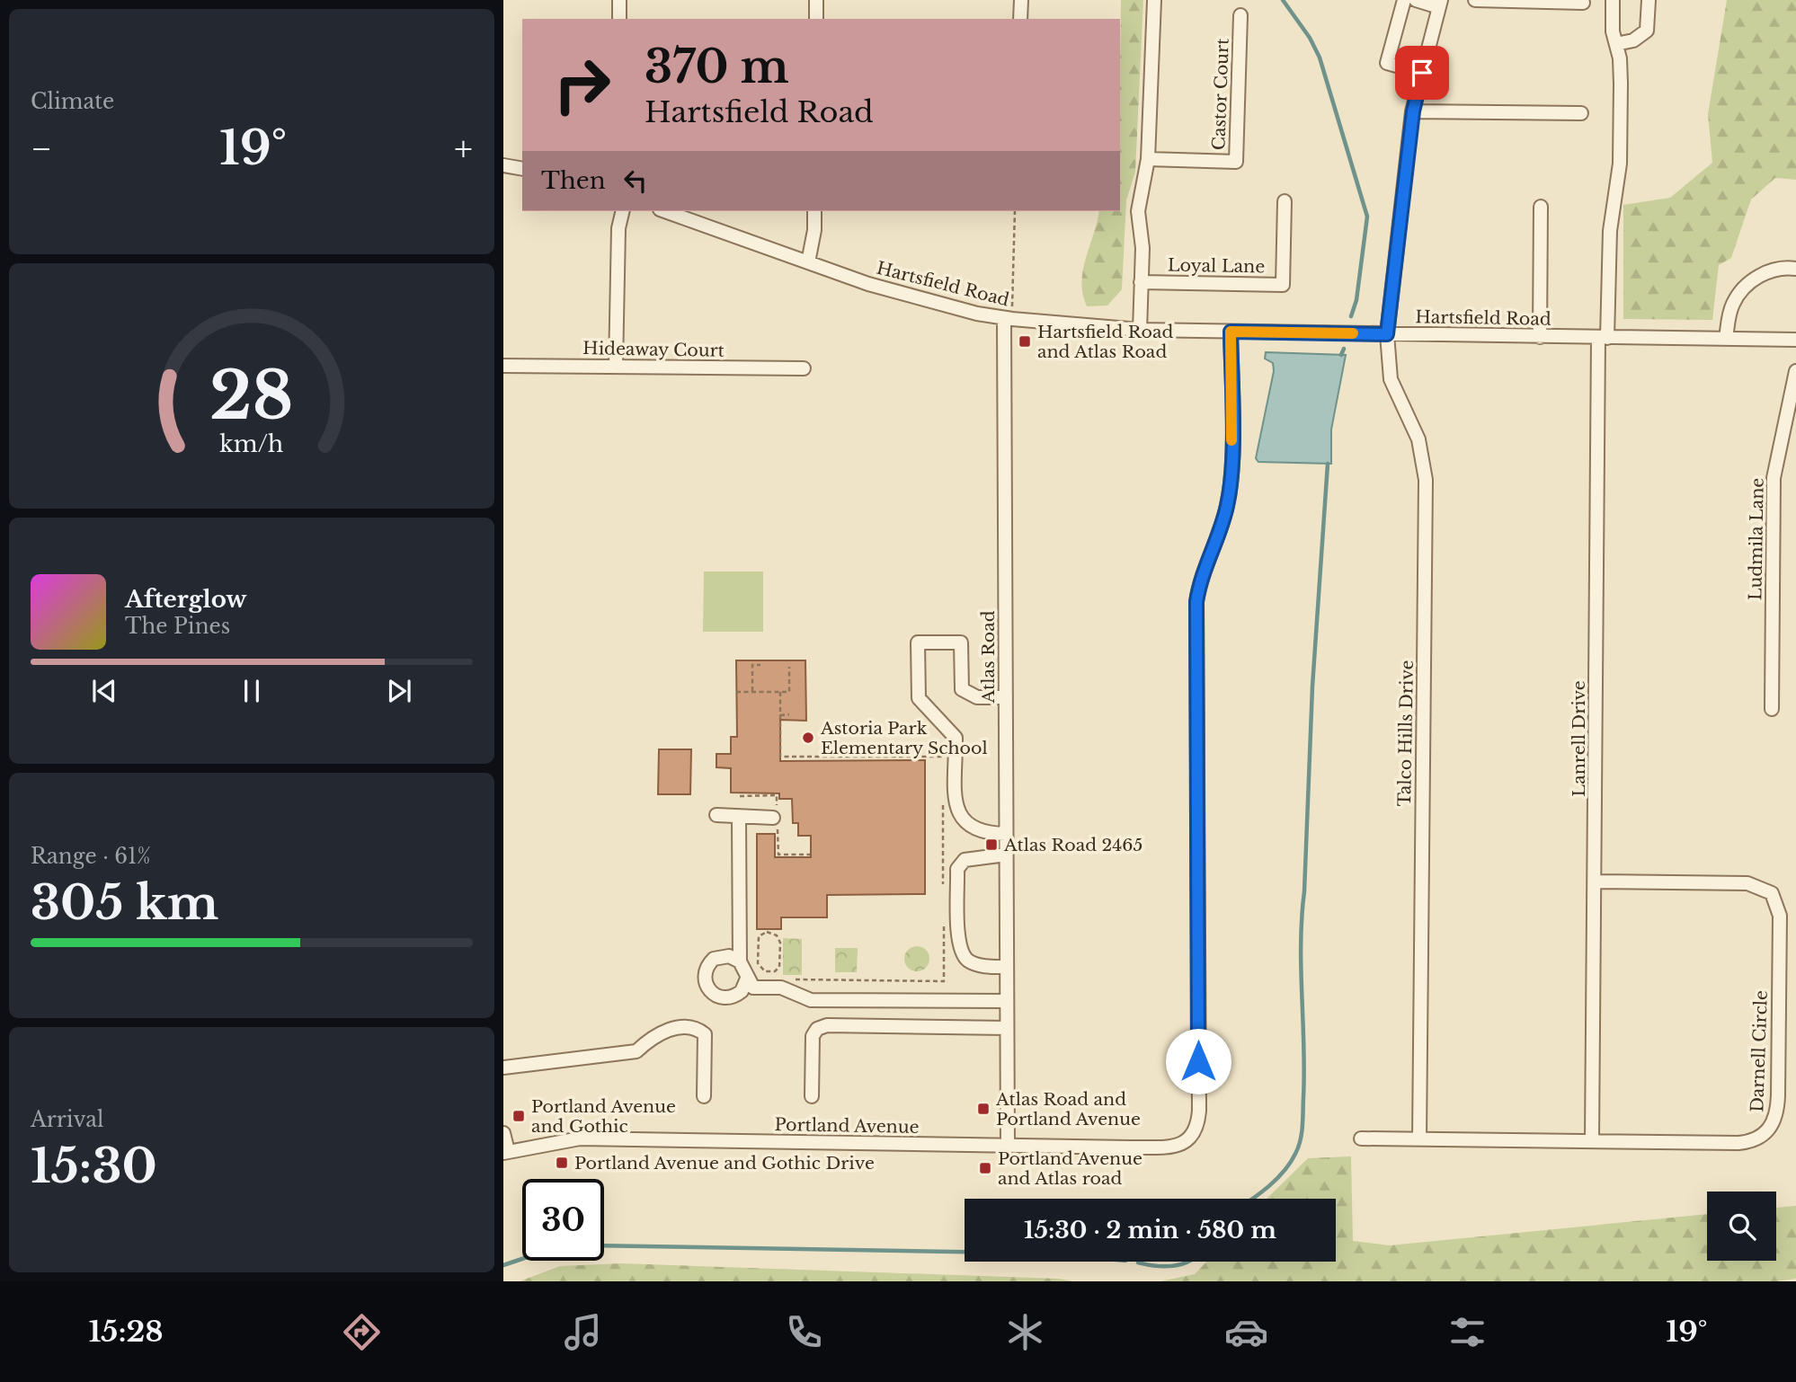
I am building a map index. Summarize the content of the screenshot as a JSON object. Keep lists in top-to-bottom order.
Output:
{
  "streets": {
    "street": [
      "Castor Court",
      "Loyal Lane",
      "Hartsfield Road",
      "Hideaway Court",
      "Ludmila Lane",
      "Atlas Road",
      "Talco Hills Drive",
      "Lanrell Drive",
      "Darnell Circle",
      "Portland Avenue"
    ]
  },
  "crossings": [
    ["Hartsfield Road", "Atlas Road"],
    ["Hartsfield Road", "Talco Hills Drive"],
    ["Hartsfield Road", "Lanrell Drive"],
    ["Hartsfield Road", "Portland Avenue"],
    ["Atlas Road", "Portland Avenue"],
    ["Talco Hills Drive", "Darnell Circle"],
    ["Lanrell Drive", "Darnell Circle"]
  ],
  "places": {
    "transit": [
      "Hartsfield Road and Atlas Road",
      "Atlas Road 2465",
      "Atlas Road and Portland Avenue",
      "Portland Avenue and Gothic",
      "Portland Avenue and Gothic Drive",
      "Portland Avenue and Atlas road"
    ],
    "other": ["Astoria Park Elementary School"]
  },
  "page": {
    "tile": [
      "Climate",
      ["Range · 61%", "305 km"],
      ["Arrival", "15:30"]
    ],
    "turn": ["370 m", "Hartsfield Road"],
    "heat": ["−", "19°", "+"],
    "then": "Then",
    "song": ["Afterglow", "The Pines"],
    "limit": "30",
    "trip": "15:30 · 2 min · 580 m",
    "tabs": ["15:28", "19°"],
    "gauge": ["28", "km/h"]
  }
}
